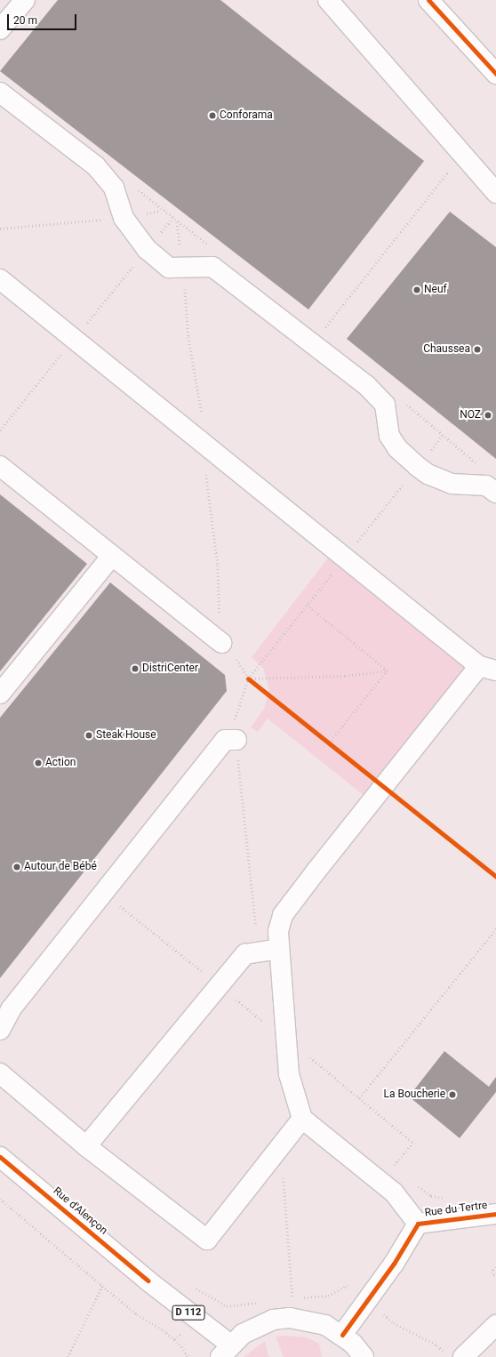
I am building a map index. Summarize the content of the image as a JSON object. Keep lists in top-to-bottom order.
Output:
{
  "streets": {
    "main road": ["Rue du Tertre", "Rue d'Alençon", "D 112"]
  },
  "places": [
    "Conforama",
    "Neuf",
    "Chaussea",
    "NOZ",
    "DistriCenter",
    "Steak House",
    "Action",
    "Autour de Bébé",
    "La Boucherie"
  ],
  "scale_bar": "20 m"
}
